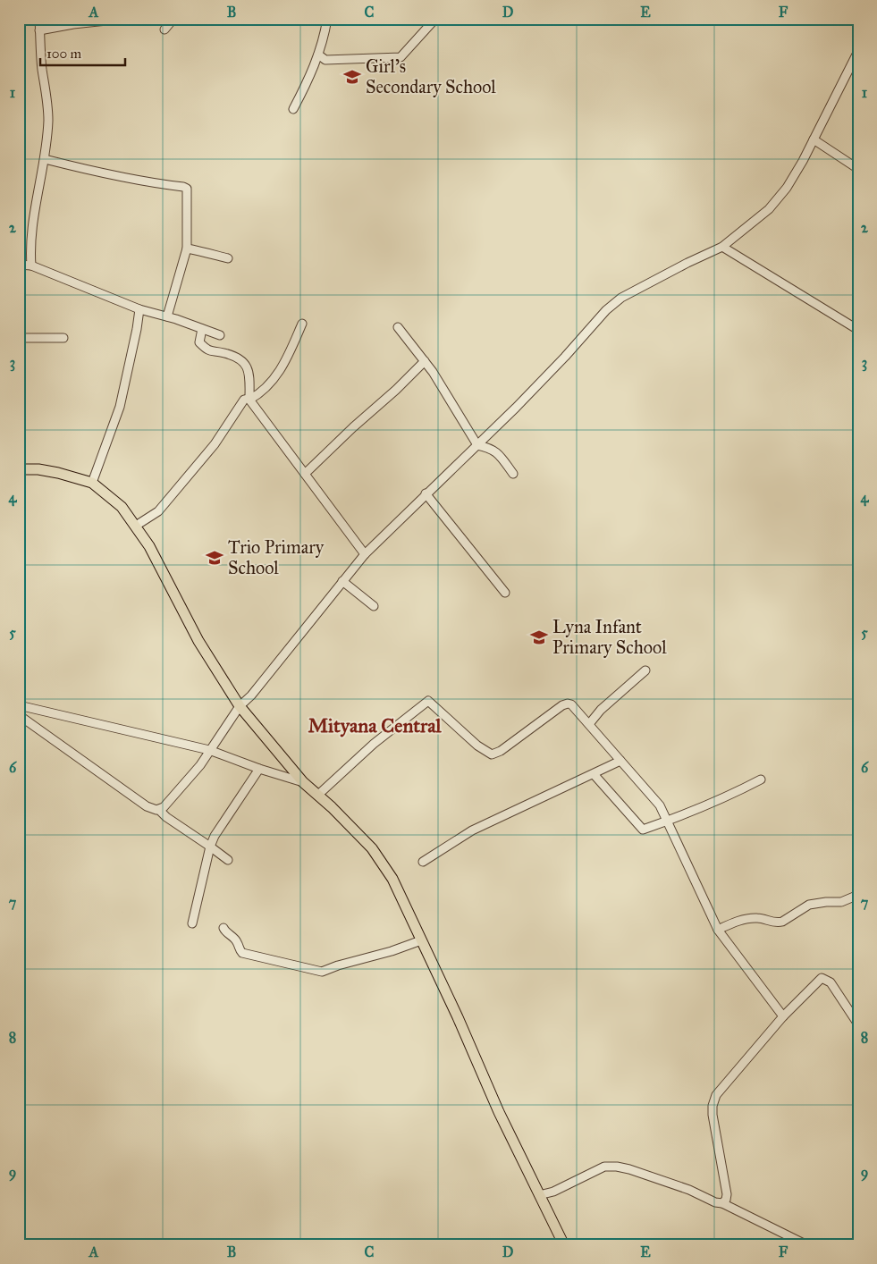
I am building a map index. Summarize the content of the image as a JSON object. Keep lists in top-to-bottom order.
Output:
{
  "districts": ["Mityana Central"],
  "places": {
    "school or university": ["Girl's Secondary School", "Trio Primary School", "Lyna Infant Primary School"]
  },
  "scale_bar": "100 m",
  "grid": {
    "columns": [
      "A",
      "B",
      "C",
      "D",
      "E",
      "F"
    ],
    "rows": [
      "1",
      "2",
      "3",
      "4",
      "5",
      "6",
      "7",
      "8",
      "9"
    ]
  }
}
